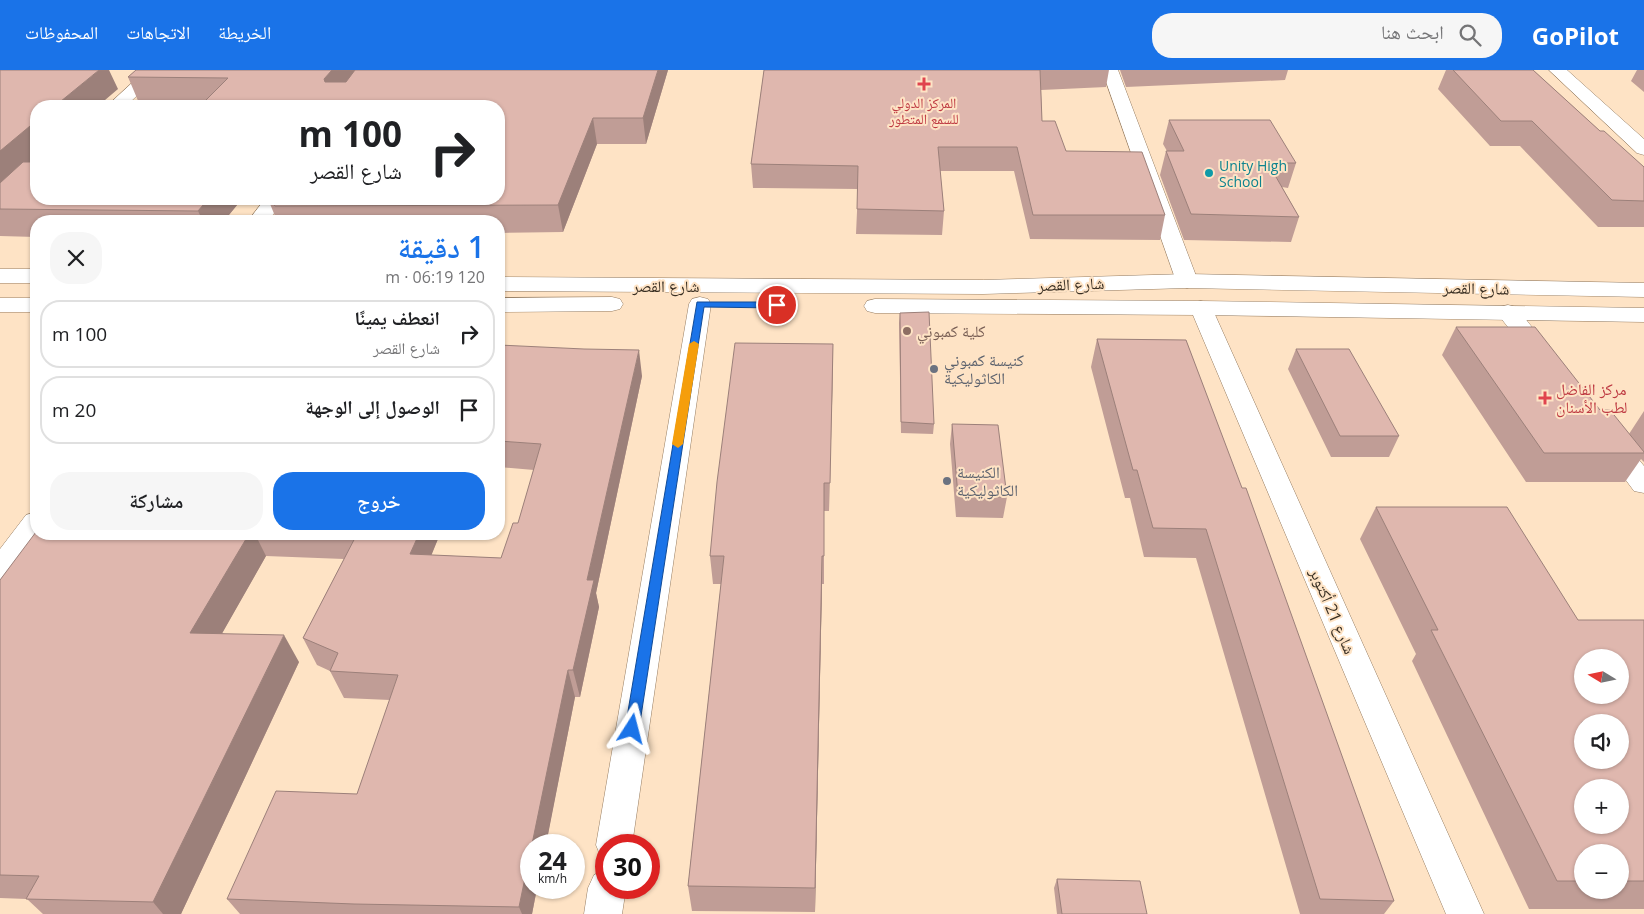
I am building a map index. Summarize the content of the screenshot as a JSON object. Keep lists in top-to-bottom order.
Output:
{
  "streets": {
    "street": ["شارع القصر", "شارع 21 أكتوبر"]
  },
  "crossings": [
    ["شارع القصر", "شارع 21 أكتوبر"]
  ],
  "places": {
    "health": ["المركز الدولي للسمع المتطور", "مركز الفاضل لطب الأسنان"],
    "other": [
      "Unity High School",
      "كلية كمبوني",
      "كنيسة كمبوني الكاثوليكية",
      "الكنيسة الكاثوليكية"
    ]
  },
  "north": "left",
  "page": {
    "header": "GoPilot",
    "search": "ابحث هنا",
    "nav": ["الخريطة", "الاتجاهات", "المحفوظات"],
    "turn": ["100 m", "شارع القصر"],
    "heading": ["1 دقيقة", "120 m · 06:19"],
    "list": [
      {
        "name": "انعطف يمينًا",
        "note": "شارع القصر",
        "value": "100 m"
      },
      {
        "name": "الوصول إلى الوجهة",
        "value": "20 m"
      }
    ],
    "buttons": ["خروج", "مشاركة"],
    "map_buttons": ["+", "−"],
    "speed": "24 km/h",
    "limit": "30"
  }
}
